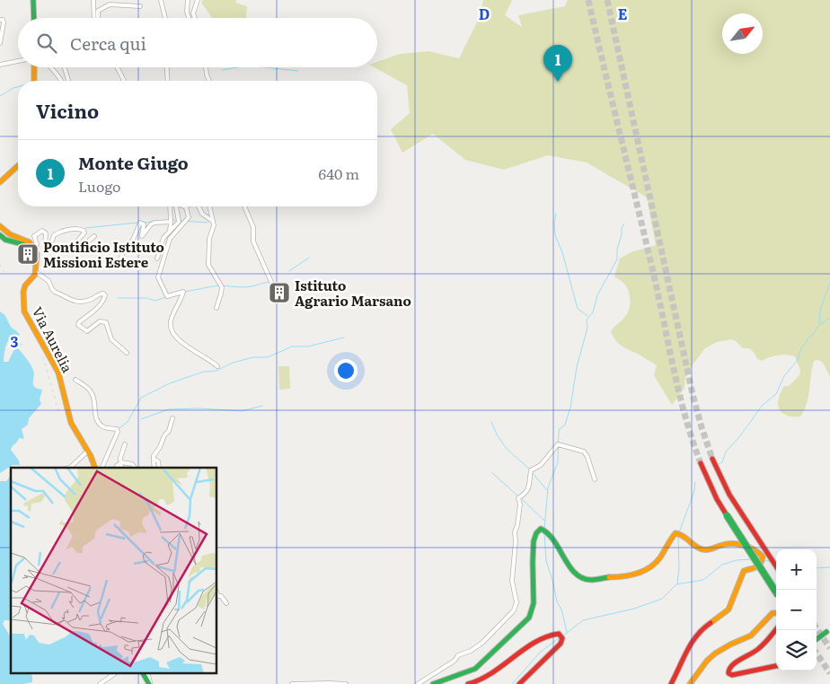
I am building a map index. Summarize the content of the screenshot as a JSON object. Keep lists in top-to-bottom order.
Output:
{
  "streets": {
    "main road": ["Via Aurelia"]
  },
  "places": {
    "building": ["Pontificio Istituto Missioni Estere", "Istituto Agrario Marsano"]
  },
  "north": "top right",
  "page": {
    "search": "Cerca qui",
    "pins": "1",
    "heading": "Vicino",
    "list": [
      {
        "mark": "1",
        "name": "Monte Giugo",
        "note": "Luogo",
        "value": "640 m"
      }
    ],
    "map_buttons": ["+", "−"]
  },
  "grid": {
    "columns": ["D", "E"],
    "rows": ["3"]
  }
}
